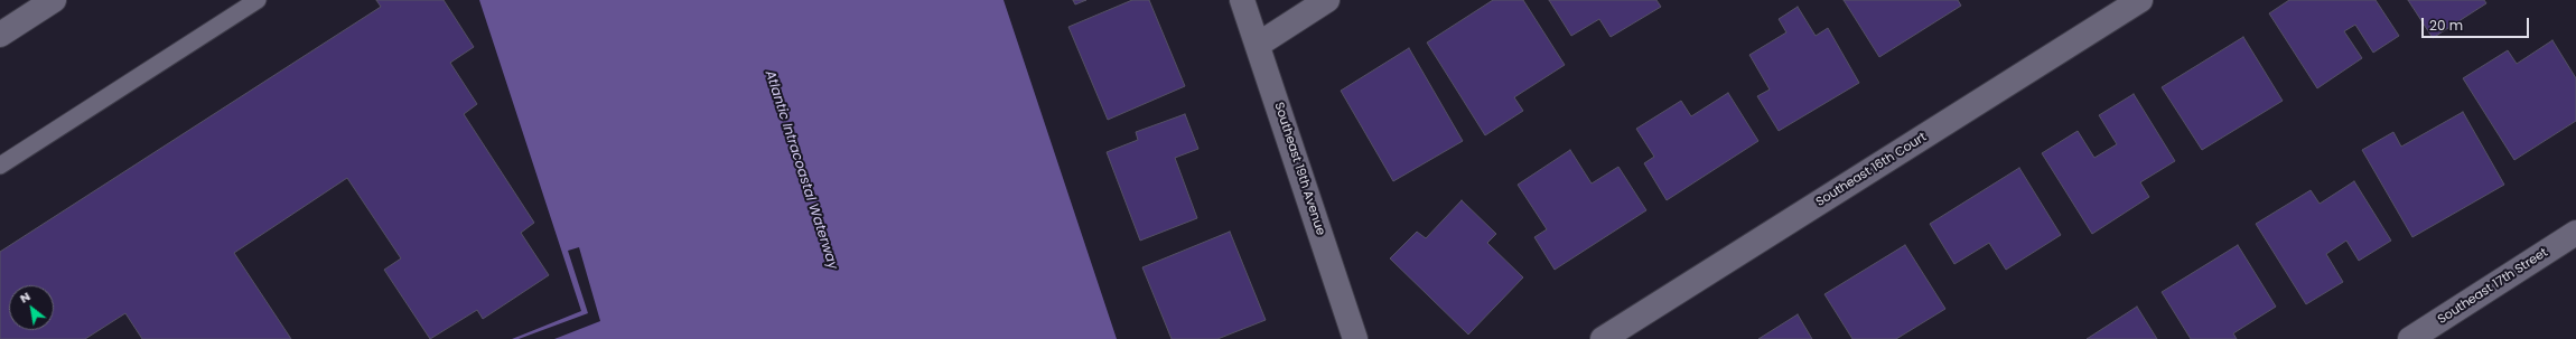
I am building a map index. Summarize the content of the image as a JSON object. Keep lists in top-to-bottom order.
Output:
{
  "streets": {
    "street": ["Southeast 19th Avenue", "Southeast 16th Court", "Southeast 17th Street"]
  },
  "water": ["Atlantic Intracoastal Waterway"],
  "scale_bar": "20 m",
  "north": "top left"
}
